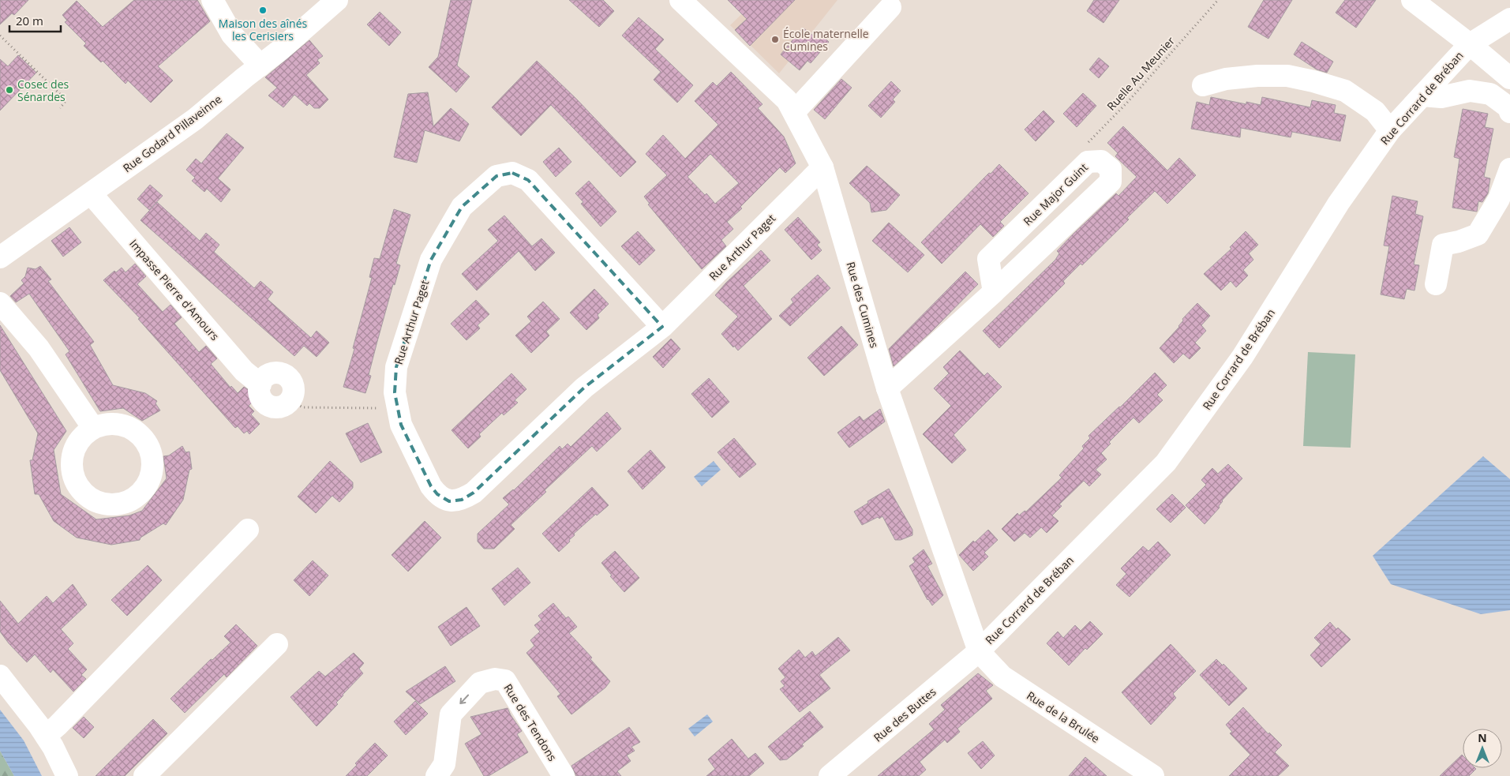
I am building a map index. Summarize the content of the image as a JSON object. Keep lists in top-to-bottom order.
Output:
{
  "streets": {
    "street": [
      "Rue Corrard de Bréban",
      "Rue Godard Pillaveinne",
      "Rue Major Guint",
      "Rue Arthur Paget",
      "Impasse Pierre d'Amours",
      "Rue des Cumines",
      "Rue des Buttes",
      "Rue de la Brulée",
      "Rue des Tendons"
    ],
    "path": ["Ruelle Au Meunier"]
  },
  "crossings": [
    ["Ruelle Au Meunier", "Rue Major Guint"],
    ["Rue Corrard de Bréban", "Rue des Cumines"],
    ["Rue Corrard de Bréban", "Rue des Buttes"],
    ["Rue Corrard de Bréban", "Rue de la Brulée"],
    ["Rue Godard Pillaveinne", "Impasse Pierre d'Amours"],
    ["Rue Major Guint", "Rue des Cumines"],
    ["Rue Arthur Paget", "Rue des Cumines"],
    ["Rue des Cumines", "Rue des Buttes"],
    ["Rue des Cumines", "Rue de la Brulée"],
    ["Rue des Buttes", "Rue de la Brulée"]
  ],
  "places": ["Maison des aînés les Cerisiers", "École maternelle Cumines", "Cosec des Sénardes"],
  "scale_bar": "20 m",
  "north": "top"
}
